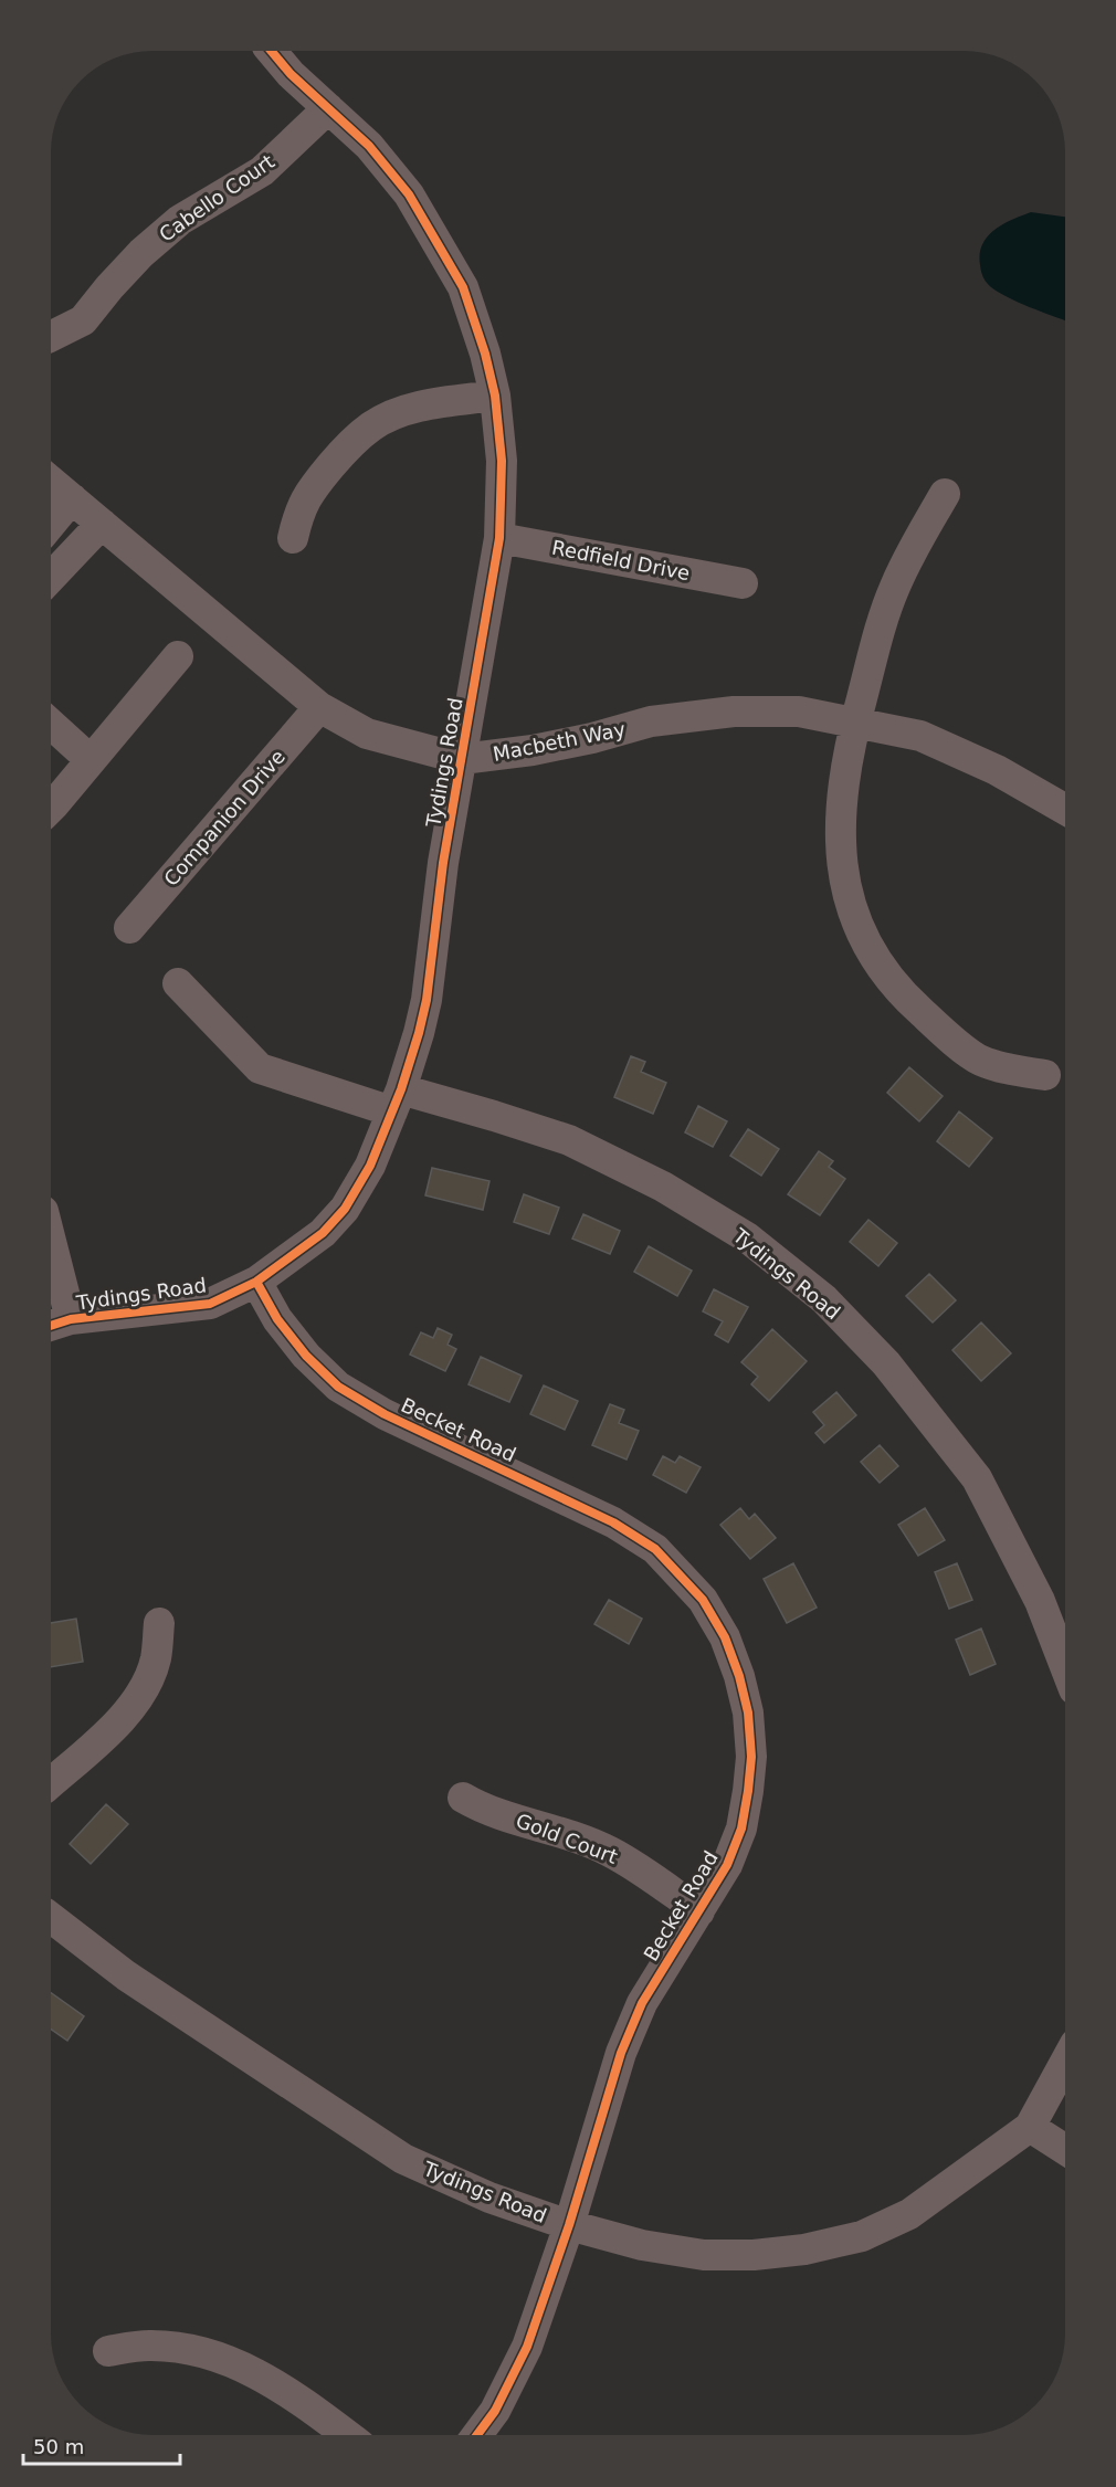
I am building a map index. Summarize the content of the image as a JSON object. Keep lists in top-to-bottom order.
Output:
{
  "streets": {
    "street": [
      "Cabello Court",
      "Redfield Drive",
      "Macbeth Way",
      "Tydings Road",
      "Companion Drive",
      "Becket Road",
      "Gold Court"
    ]
  },
  "crossings": [
    ["Cabello Court", "Tydings Road"],
    ["Redfield Drive", "Tydings Road"],
    ["Macbeth Way", "Tydings Road"],
    ["Macbeth Way", "Companion Drive"],
    ["Tydings Road", "Becket Road"],
    ["Becket Road", "Gold Court"]
  ],
  "scale_bar": "50 m"
}
